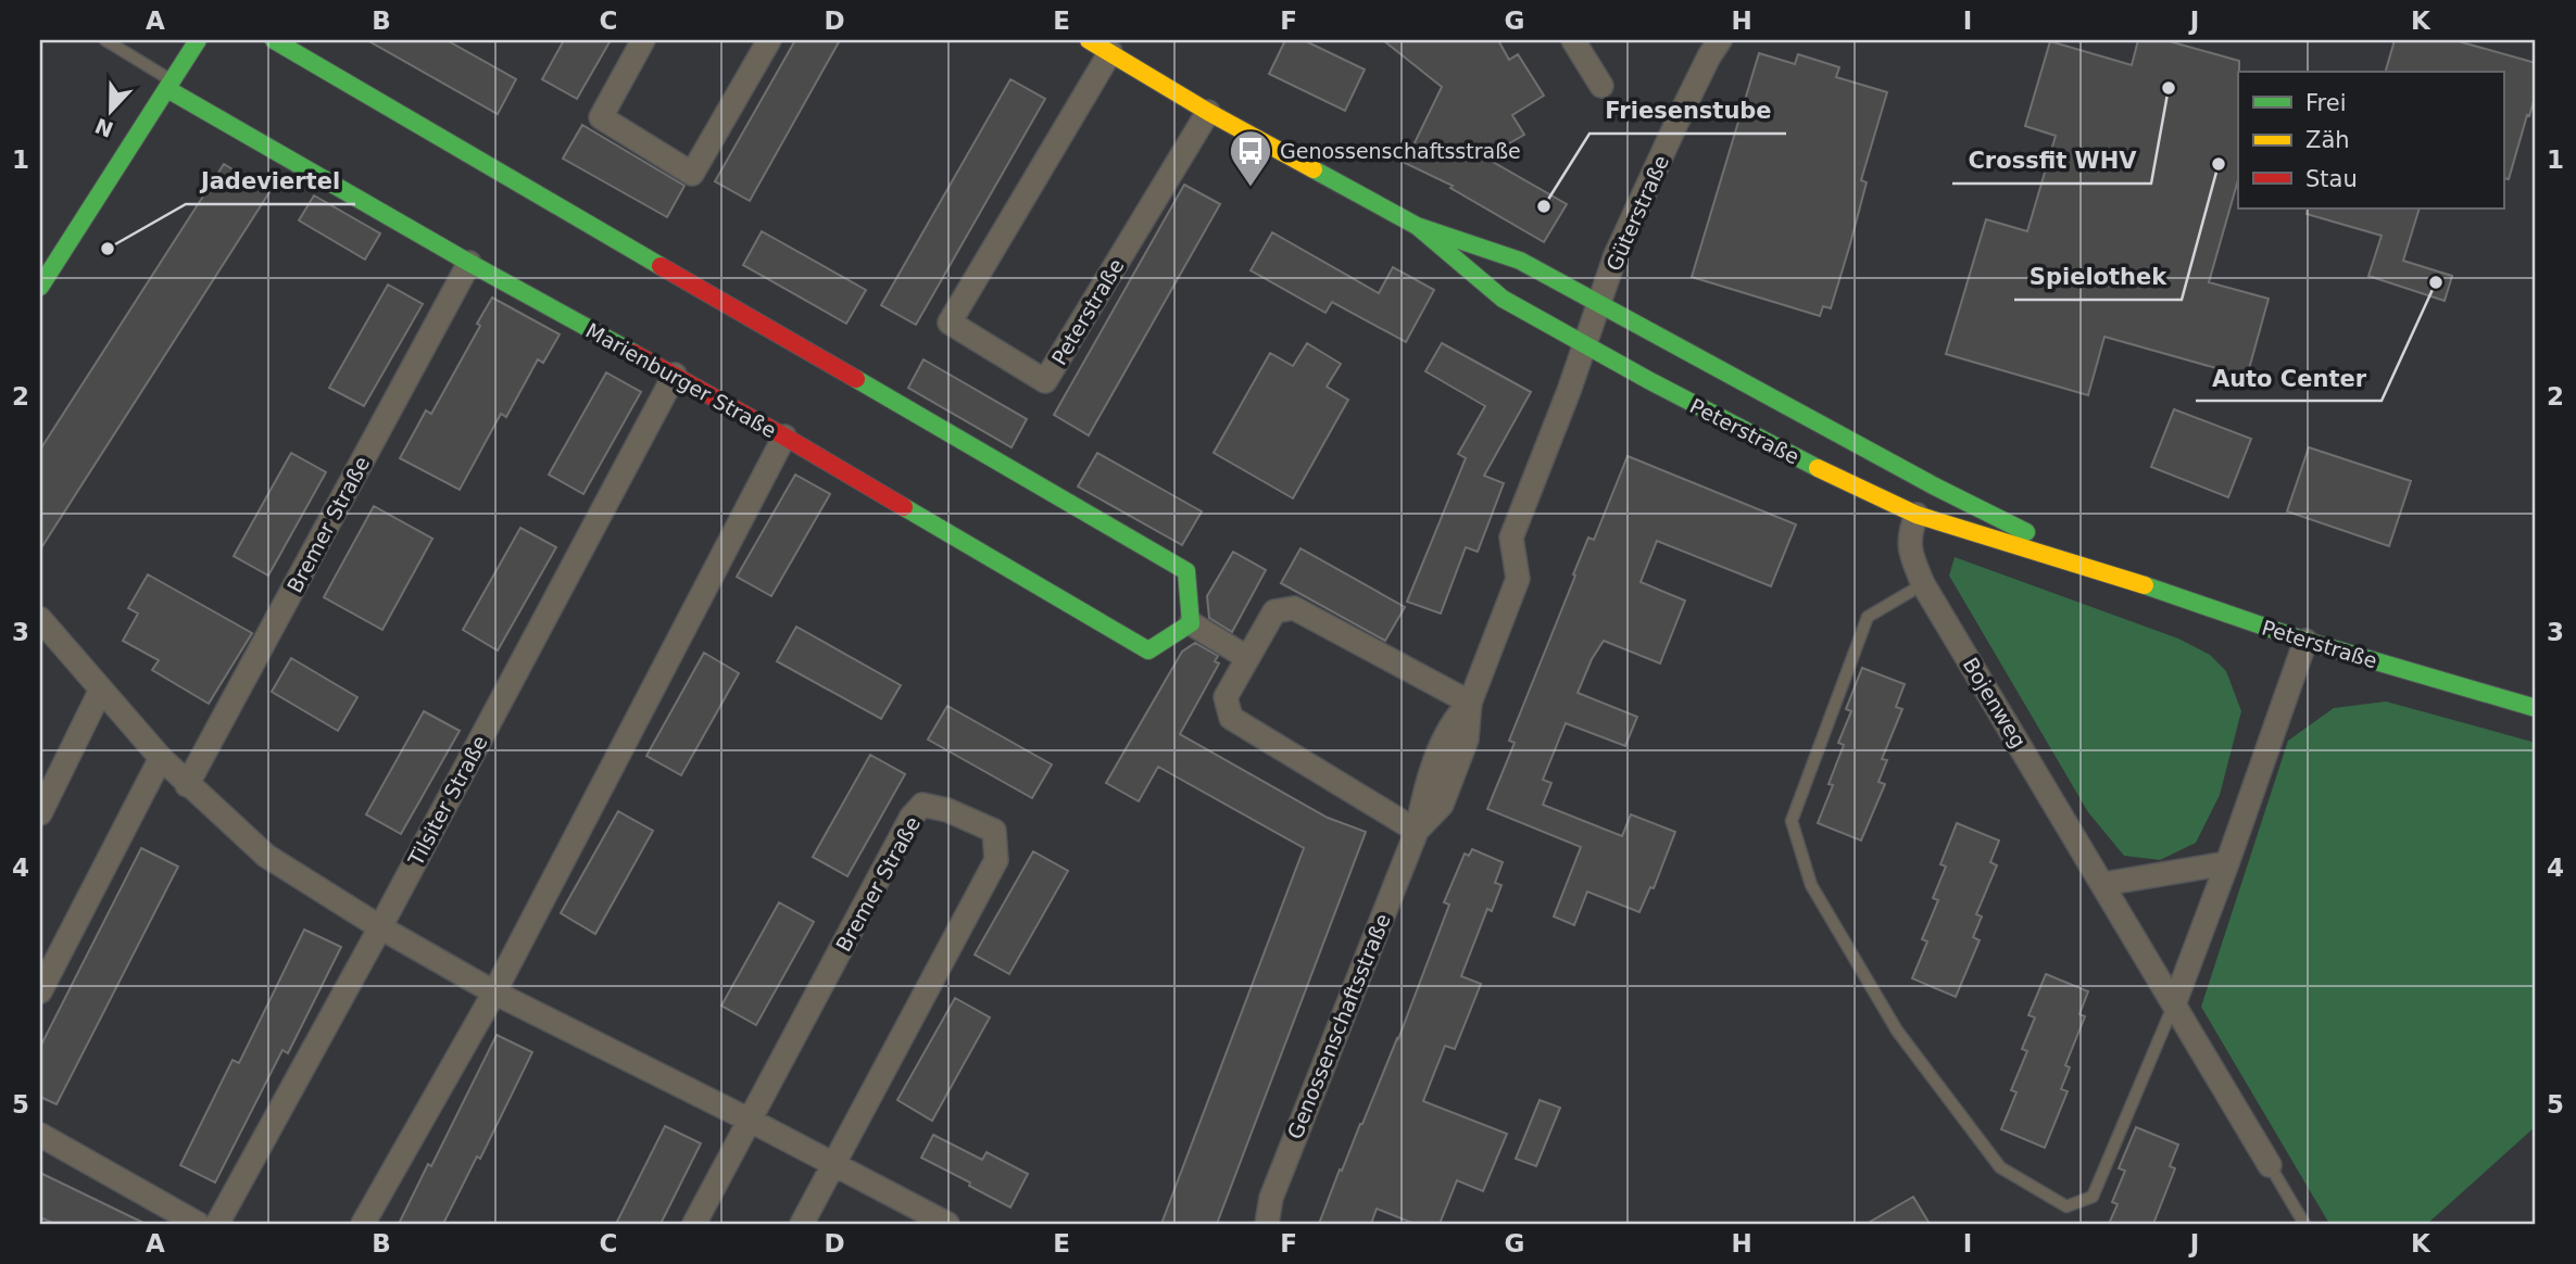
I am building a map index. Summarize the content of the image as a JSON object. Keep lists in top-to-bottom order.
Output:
{
  "streets": {
    "main road": ["Peterstraße", "Marienburger Straße"],
    "street": [
      "Güterstraße",
      "Bremer Straße",
      "Bojenweg",
      "Tilsiter Straße",
      "Genossenschaftsstraße"
    ]
  },
  "crossings": [
    ["Güterstraße", "Peterstraße"],
    ["Güterstraße", "Genossenschaftsstraße"],
    ["Peterstraße", "Bojenweg"],
    ["Peterstraße", "Genossenschaftsstraße"],
    ["Marienburger Straße", "Bremer Straße"],
    ["Marienburger Straße", "Tilsiter Straße"]
  ],
  "places": {
    "other": [
      "Crossfit WHV",
      "Spielothek",
      "Friesenstube",
      "Jadeviertel",
      "Auto Center"
    ],
    "bus stop": ["Genossenschaftsstraße"]
  },
  "legend": ["Frei", "Zäh", "Stau"],
  "north": "bottom",
  "grid": {
    "columns": [
      "A",
      "B",
      "C",
      "D",
      "E",
      "F",
      "G",
      "H",
      "I",
      "J",
      "K"
    ],
    "rows": [
      "1",
      "2",
      "3",
      "4",
      "5"
    ]
  }
}
